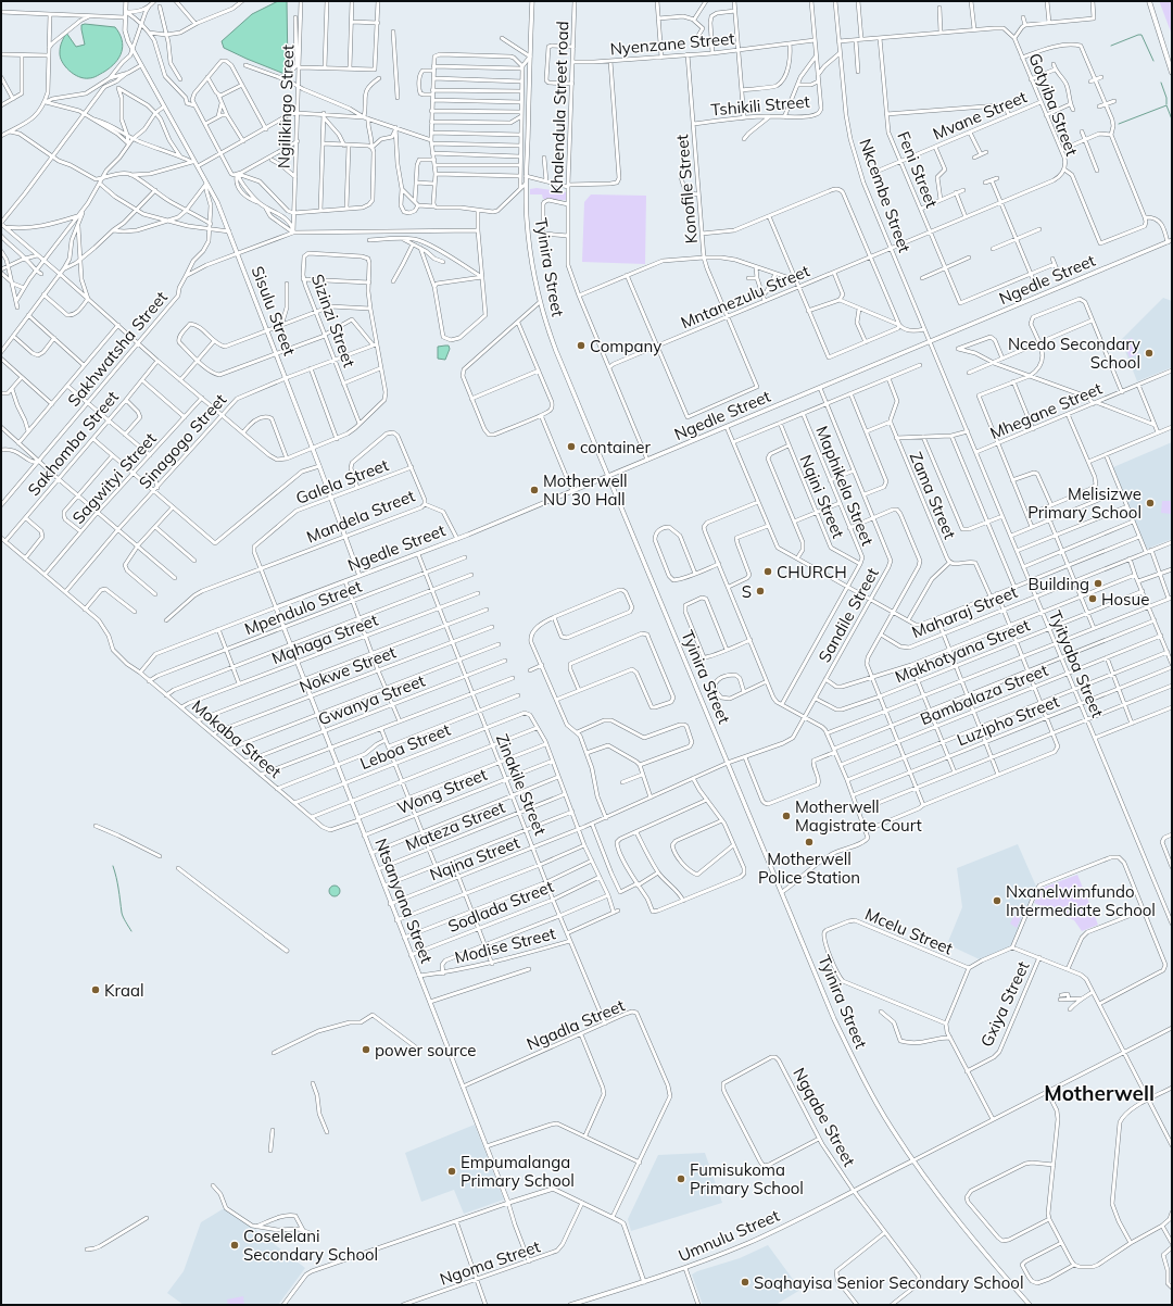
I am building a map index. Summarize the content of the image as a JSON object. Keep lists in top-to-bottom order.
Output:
{
  "streets": {
    "street": [
      "Nyenzane Street",
      "Gotyiba Street",
      "Tshikili Street",
      "Ngilikingo Street",
      "Khalendula Street road",
      "Mvane Street",
      "Feni Street",
      "Konofile Street",
      "Nkcembe Street",
      "Tyinira Street",
      "Ngedle Street",
      "Mntanezulu Street",
      "Sisulu Street",
      "Sizinzi Street",
      "Sakhwatsha Street",
      "Mhegane Street",
      "Sinagogo Street",
      "Sakhomba Street",
      "Sagwityi Street",
      "Galela Street",
      "Maphikela Street",
      "Zama Street",
      "Nqini Street",
      "Mandela Street",
      "Mpendulo Street",
      "Maharaj Street",
      "Sandile Street",
      "Mqhaga Street",
      "Makhotyana Street",
      "Tyityaba Street",
      "Nokwe Street",
      "Bambalaza Street",
      "Gwanya Street",
      "Luzipho Street",
      "Mokaba Street",
      "Leboa Street",
      "Zinakile Street",
      "Wong Street",
      "Mateza Street",
      "Nqina Street",
      "Ntsanyana Street",
      "Sodlada Street",
      "Mcelu Street",
      "Modise Street",
      "Gxiya Street",
      "Ngadla Street",
      "Ngqabe Street",
      "Umnulu Street",
      "Ngoma Street"
    ]
  },
  "crossings": [
    ["Nyenzane Street", "Tshikili Street"],
    ["Nyenzane Street", "Khalendula Street road"],
    ["Nyenzane Street", "Konofile Street"],
    ["Gotyiba Street", "Mvane Street"],
    ["Gotyiba Street", "Feni Street"],
    ["Gotyiba Street", "Nkcembe Street"],
    ["Gotyiba Street", "Mntanezulu Street"],
    ["Tshikili Street", "Konofile Street"],
    ["Khalendula Street road", "Ngedle Street"],
    ["Khalendula Street road", "Mntanezulu Street"],
    ["Mvane Street", "Feni Street"],
    ["Konofile Street", "Mntanezulu Street"],
    ["Nkcembe Street", "Ngedle Street"],
    ["Nkcembe Street", "Mntanezulu Street"],
    ["Nkcembe Street", "Tyityaba Street"],
    ["Tyinira Street", "Ngedle Street"],
    ["Tyinira Street", "Sandile Street"],
    ["Tyinira Street", "Umnulu Street"],
    ["Ngedle Street", "Sisulu Street"],
    ["Ngedle Street", "Galela Street"],
    ["Ngedle Street", "Sandile Street"],
    ["Ngedle Street", "Tyityaba Street"],
    ["Ngedle Street", "Mokaba Street"],
    ["Ngedle Street", "Zinakile Street"],
    ["Ngedle Street", "Ntsanyana Street"],
    ["Sisulu Street", "Sizinzi Street"],
    ["Sisulu Street", "Sakhwatsha Street"],
    ["Sisulu Street", "Sinagogo Street"],
    ["Sisulu Street", "Galela Street"],
    ["Sisulu Street", "Mandela Street"],
    ["Sizinzi Street", "Sinagogo Street"],
    ["Mhegane Street", "Tyityaba Street"],
    ["Sinagogo Street", "Mokaba Street"],
    ["Sakhomba Street", "Mokaba Street"],
    ["Sagwityi Street", "Mokaba Street"],
    ["Galela Street", "Mandela Street"],
    ["Galela Street", "Ntsanyana Street"],
    ["Maphikela Street", "Nqini Street"],
    ["Mpendulo Street", "Mokaba Street"],
    ["Mpendulo Street", "Zinakile Street"],
    ["Mpendulo Street", "Ntsanyana Street"],
    ["Maharaj Street", "Tyityaba Street"],
    ["Sandile Street", "Makhotyana Street"],
    ["Sandile Street", "Nqina Street"],
    ["Mqhaga Street", "Mokaba Street"],
    ["Mqhaga Street", "Zinakile Street"],
    ["Mqhaga Street", "Ntsanyana Street"],
    ["Makhotyana Street", "Tyityaba Street"],
    ["Tyityaba Street", "Bambalaza Street"],
    ["Tyityaba Street", "Luzipho Street"],
    ["Nokwe Street", "Mokaba Street"],
    ["Nokwe Street", "Zinakile Street"],
    ["Nokwe Street", "Ntsanyana Street"],
    ["Gwanya Street", "Mokaba Street"],
    ["Gwanya Street", "Zinakile Street"],
    ["Gwanya Street", "Ntsanyana Street"],
    ["Mokaba Street", "Leboa Street"],
    ["Mokaba Street", "Zinakile Street"],
    ["Mokaba Street", "Ntsanyana Street"],
    ["Leboa Street", "Zinakile Street"],
    ["Leboa Street", "Ntsanyana Street"],
    ["Zinakile Street", "Wong Street"],
    ["Zinakile Street", "Mateza Street"],
    ["Zinakile Street", "Nqina Street"],
    ["Zinakile Street", "Sodlada Street"],
    ["Zinakile Street", "Modise Street"],
    ["Zinakile Street", "Ngadla Street"],
    ["Wong Street", "Ntsanyana Street"],
    ["Mateza Street", "Ntsanyana Street"],
    ["Nqina Street", "Ntsanyana Street"],
    ["Ntsanyana Street", "Sodlada Street"],
    ["Ntsanyana Street", "Modise Street"],
    ["Ntsanyana Street", "Ngadla Street"],
    ["Ngqabe Street", "Umnulu Street"]
  ],
  "districts": ["Motherwell"],
  "places": [
    "Company",
    "Ncedo Secondary School",
    "container",
    "Motherwell NU 30 Hall",
    "Melisizwe Primary School",
    "CHURCH",
    "Building",
    "S",
    "Hosue",
    "Motherwell Magistrate Court",
    "Motherwell Police Station",
    "Nxanelwimfundo Intermediate School",
    "Kraal",
    "power source",
    "Empumalanga Primary School",
    "Fumisukoma Primary School",
    "Coselelani Secondary School",
    "Soqhayisa Senior Secondary School"
  ]
}
